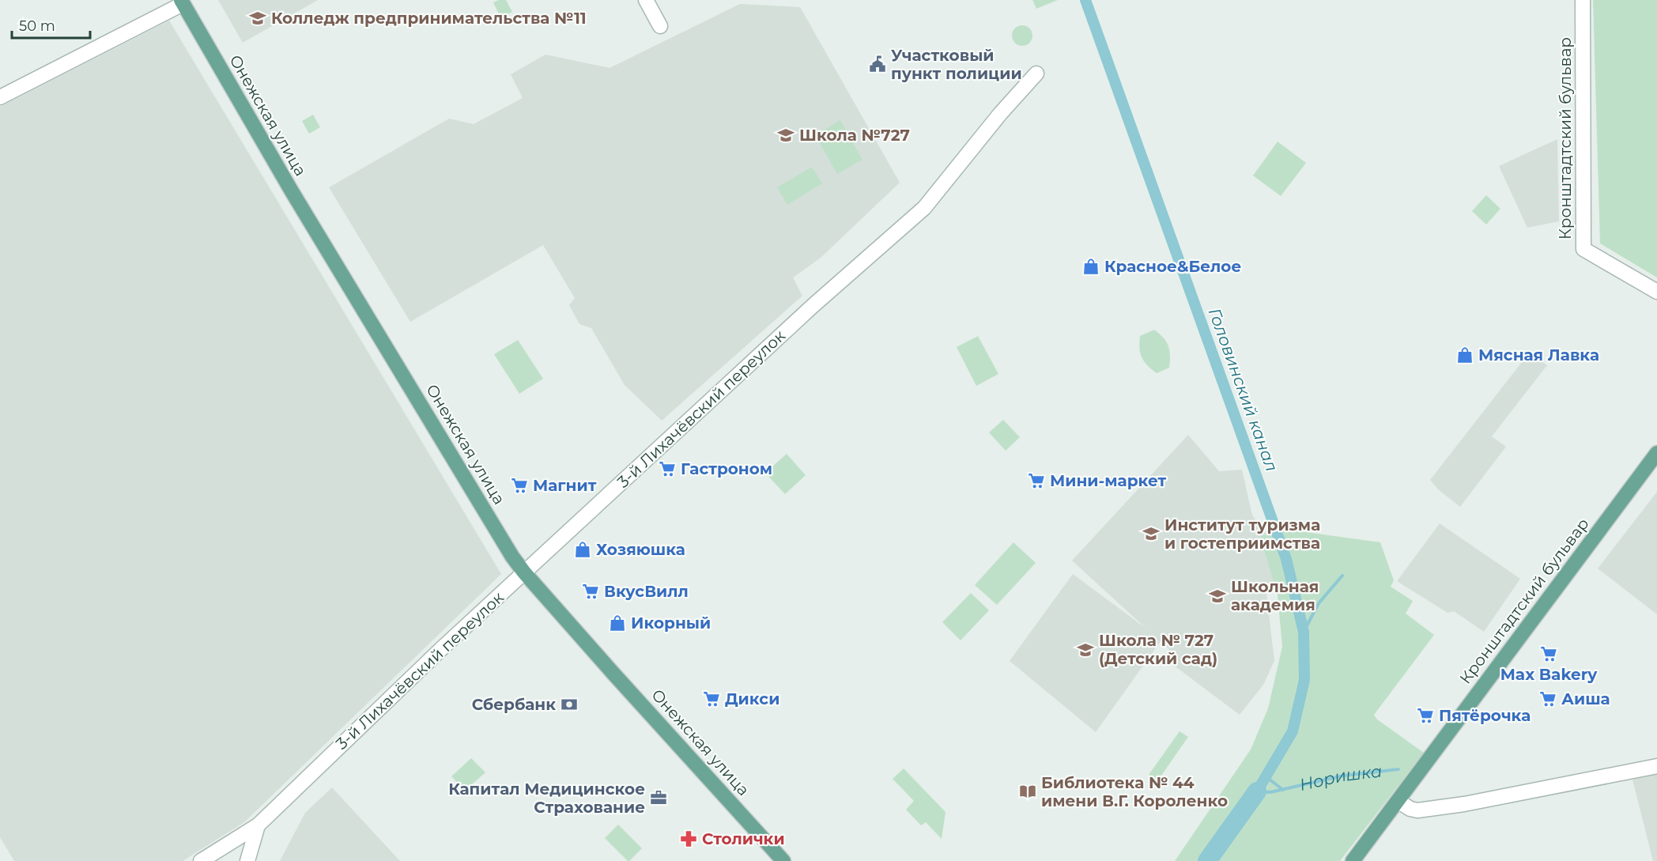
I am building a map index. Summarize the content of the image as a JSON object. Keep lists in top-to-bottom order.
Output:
{
  "streets": {
    "main road": ["Онежская улица", "Кронштадтский бульвар"],
    "street": ["3-й Лихачёвский переулок"]
  },
  "crossings": [
    ["Онежская улица", "3-й Лихачёвский переулок"]
  ],
  "water": ["Головинский канал", "Норишка"],
  "places": {
    "school or university": [
      "Колледж предпринимательства №11",
      "Школа №727",
      "Институт туризма и гостеприимства",
      "Школьная академия",
      "Школа № 727 (Детский сад)"
    ],
    "public building": ["Участковый пункт полиции"],
    "shop": [
      "Красное&Белое",
      "Мясная Лавка",
      "Хозяюшка",
      "Икорный"
    ],
    "supermarket": [
      "Гастроном",
      "Мини-маркет",
      "Магнит",
      "ВкусВилл",
      "Max Bakery",
      "Дикси",
      "Аиша",
      "Пятёрочка"
    ],
    "bank": ["Сбербанк"],
    "library": ["Библиотека № 44 имени В.Г. Короленко"],
    "office": ["Капитал Медицинское Страхование"],
    "pharmacy": ["Столички"]
  },
  "scale_bar": "50 m"
}
